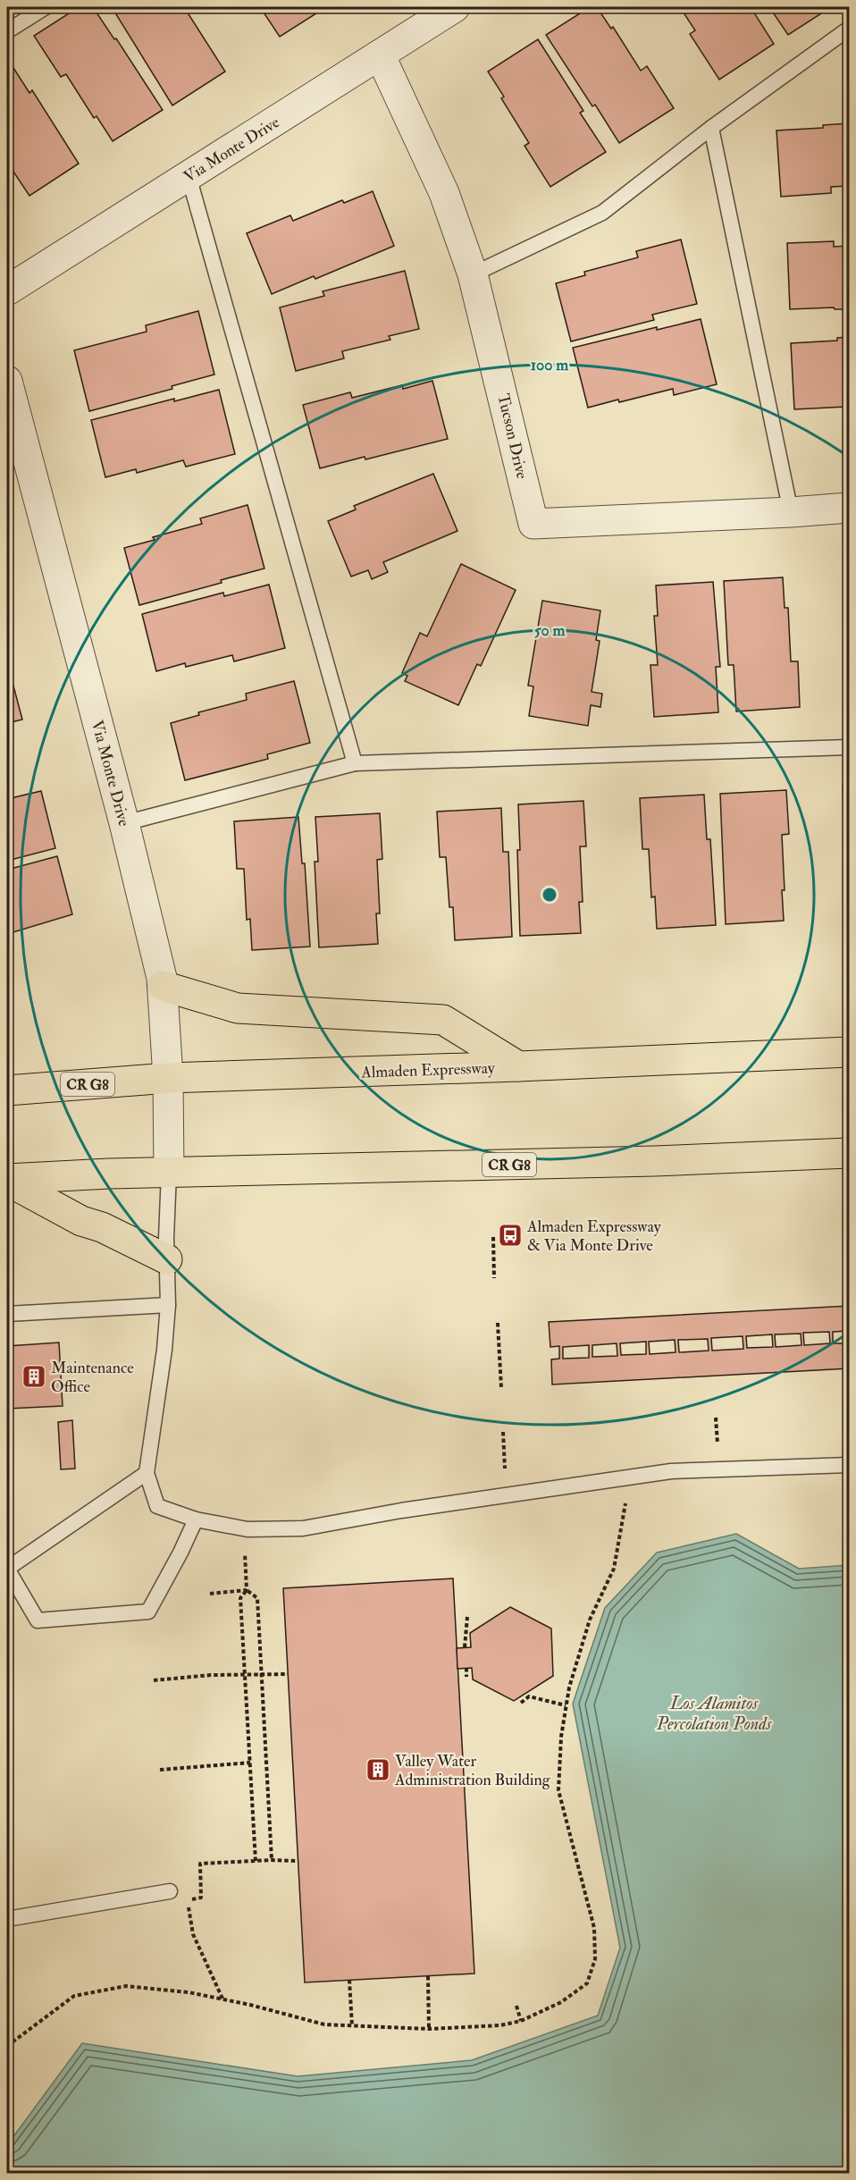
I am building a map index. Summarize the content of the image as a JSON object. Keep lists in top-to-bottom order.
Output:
{
  "streets": {
    "main road": ["Almaden Expressway", "CR G8"],
    "street": ["Via Monte Drive", "Tucson Drive"]
  },
  "crossings": [
    ["Via Monte Drive", "Tucson Drive"],
    ["Via Monte Drive", "Almaden Expressway"],
    ["Via Monte Drive", "CR G8"]
  ],
  "water": ["Los Alamitos Percolation Ponds"],
  "places": {
    "bus stop": ["Almaden Expressway & Via Monte Drive"],
    "building": ["Maintenance Office", "Valley Water Administration Building"]
  },
  "rings": ["100 m", "50 m"]
}
